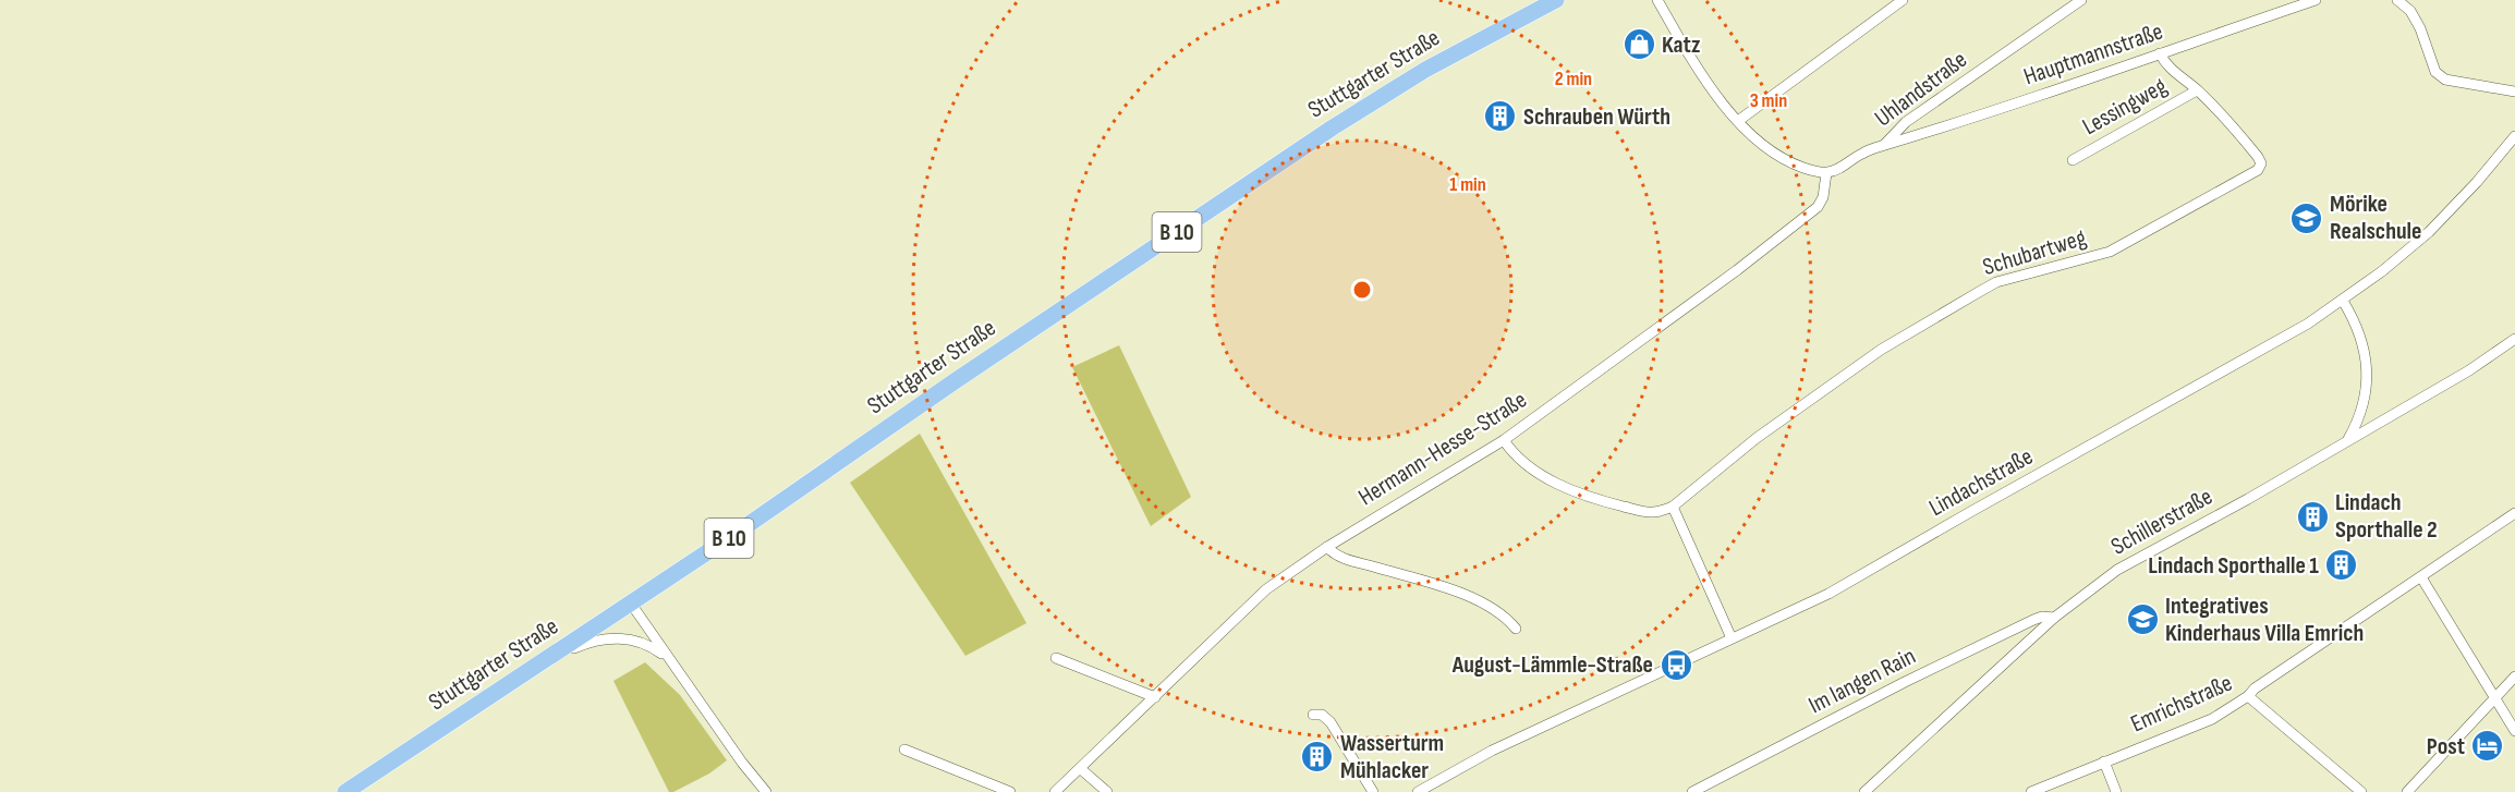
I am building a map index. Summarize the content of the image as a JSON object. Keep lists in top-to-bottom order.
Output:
{
  "streets": {
    "main road": ["Stuttgarter Straße", "B 10"],
    "street": [
      "Hauptmannstraße",
      "Uhlandstraße",
      "Lessingweg",
      "Schubartweg",
      "Hermann-Hesse-Straße",
      "Lindachstraße",
      "Schillerstraße",
      "Im langen Rain",
      "Emrichstraße"
    ]
  },
  "crossings": [
    ["Hauptmannstraße", "Uhlandstraße"],
    ["Hauptmannstraße", "Schubartweg"],
    ["Uhlandstraße", "Hermann-Hesse-Straße"],
    ["Lessingweg", "Schubartweg"],
    ["Schillerstraße", "Im langen Rain"]
  ],
  "places": {
    "shop": ["Katz"],
    "building": [
      "Schrauben Würth",
      "Lindach Sporthalle 2",
      "Lindach Sporthalle 1",
      "Wasserturm Mühlacker"
    ],
    "school or university": ["Mörike Realschule", "Integratives Kinderhaus Villa Emrich"],
    "bus stop": ["August-Lämmle-Straße"],
    "hotel": ["Post"]
  },
  "rings": ["2 min", "3 min", "1 min"]
}
